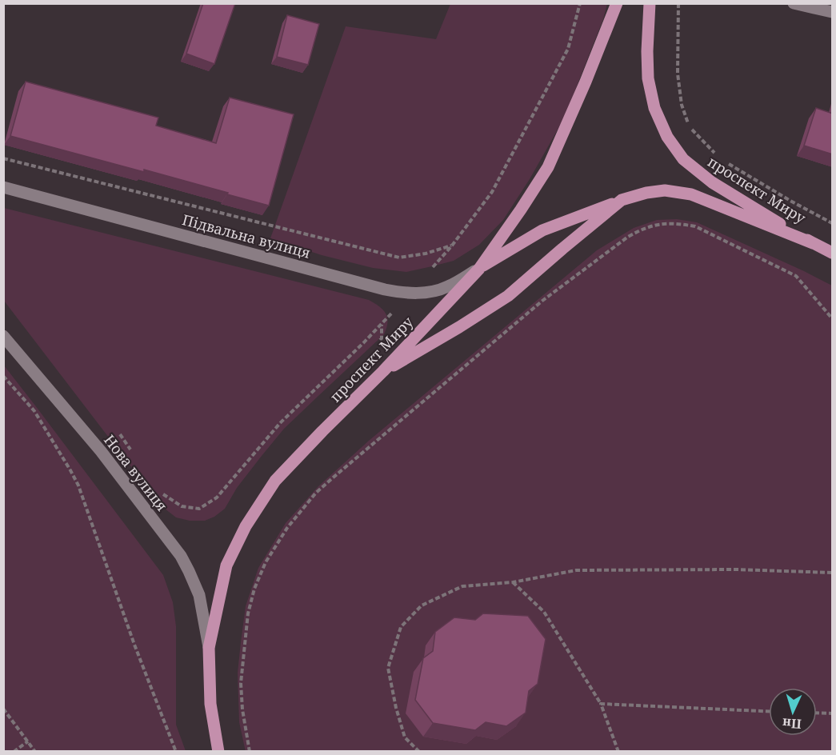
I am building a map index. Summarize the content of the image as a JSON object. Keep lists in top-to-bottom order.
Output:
{
  "streets": {
    "main road": ["проспект Миру"],
    "street": ["Підвальна вулиця", "Нова вулиця"]
  },
  "crossings": [
    ["проспект Миру", "Підвальна вулиця"],
    ["проспект Миру", "Нова вулиця"]
  ],
  "north": "bottom"
}
